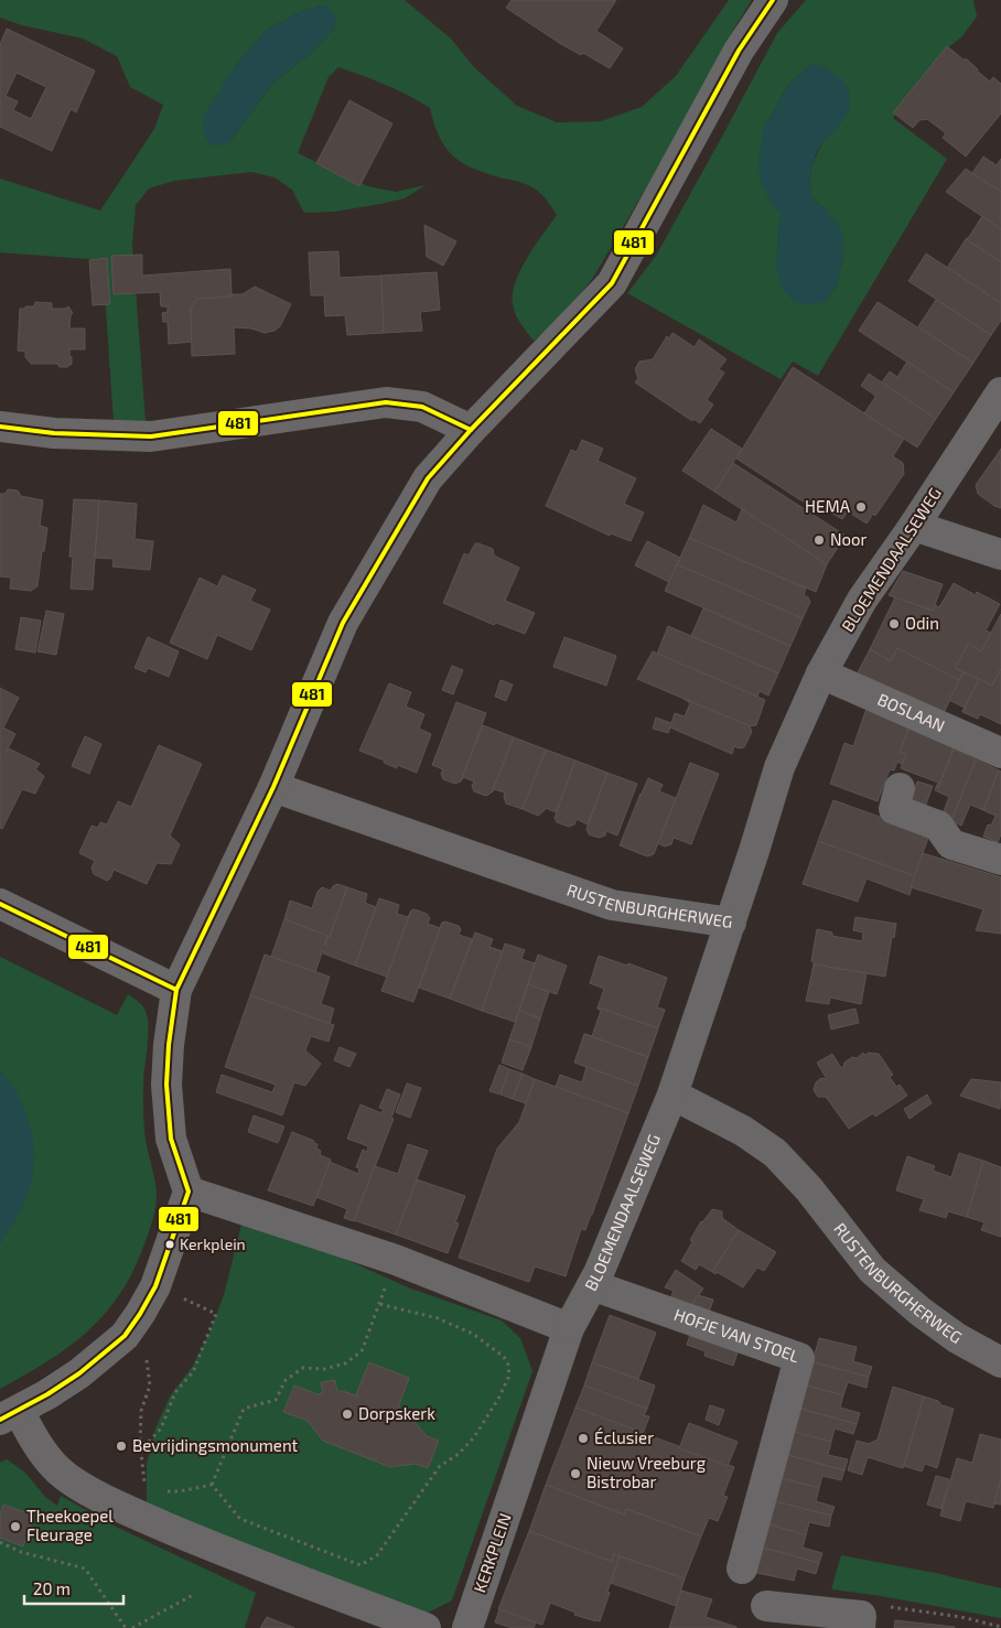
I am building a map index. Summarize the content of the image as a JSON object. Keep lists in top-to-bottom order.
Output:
{
  "streets": {
    "street": [
      "BLOEMENDAALSEWEG",
      "BOSLAAN",
      "RUSTENBURGHERWEG",
      "HOFJE VAN STOEL",
      "KERKPLEIN"
    ]
  },
  "crossings": [
    ["BLOEMENDAALSEWEG", "BOSLAAN"],
    ["BLOEMENDAALSEWEG", "RUSTENBURGHERWEG"],
    ["BLOEMENDAALSEWEG", "HOFJE VAN STOEL"],
    ["BLOEMENDAALSEWEG", "KERKPLEIN"]
  ],
  "places": [
    "HEMA",
    "Noor",
    "Odin",
    "Kerkplein",
    "Dorpskerk",
    "Éclusier",
    "Bevrijdingsmonument",
    "Nieuw Vreeburg Bistrobar",
    "Theekoepel Fleurage"
  ],
  "lines": ["transit line 481"],
  "scale_bar": "20 m"
}
